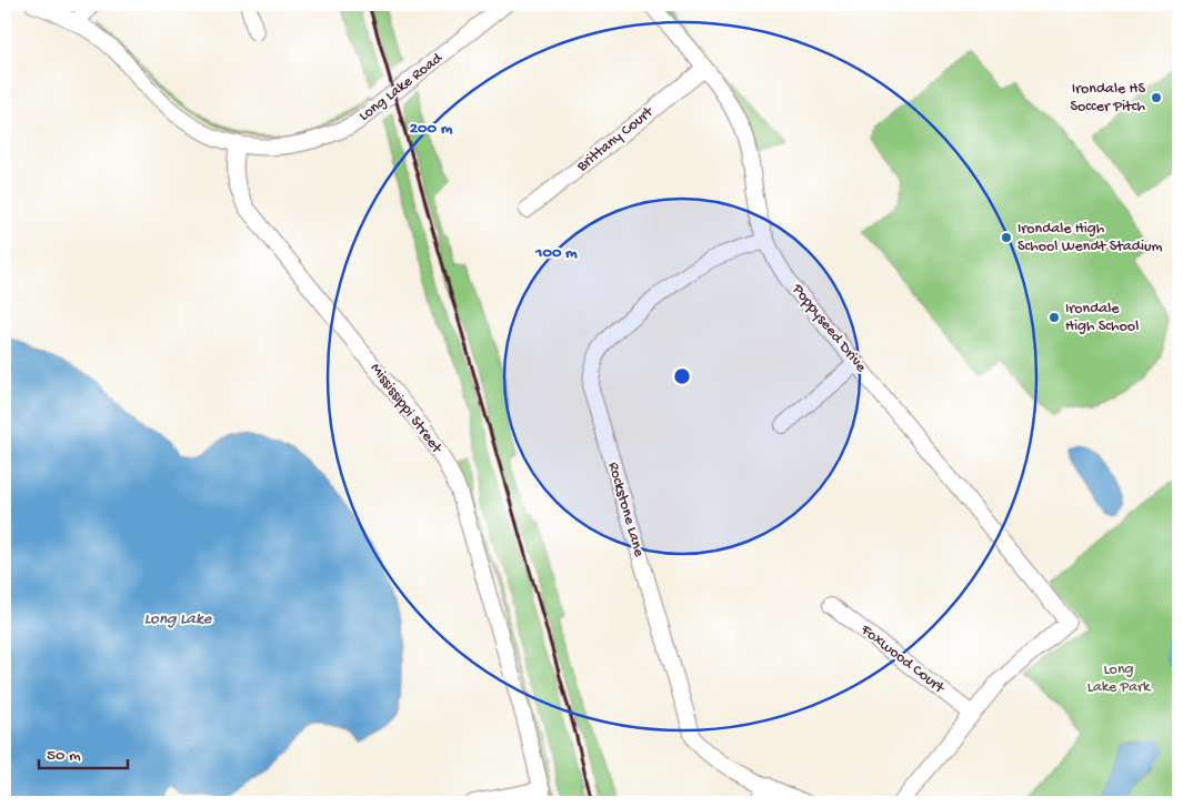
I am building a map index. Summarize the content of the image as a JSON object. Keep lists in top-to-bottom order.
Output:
{
  "streets": {
    "street": [
      "Long Lake Road",
      "Brittany Court",
      "Poppyseed Drive",
      "Mississippi Street",
      "Rockstone Lane",
      "Foxwood Court"
    ]
  },
  "crossings": [
    ["Long Lake Road", "Mississippi Street"],
    ["Brittany Court", "Poppyseed Drive"],
    ["Poppyseed Drive", "Rockstone Lane"],
    ["Poppyseed Drive", "Foxwood Court"]
  ],
  "water": ["Long Lake"],
  "parks": ["Long Lake Park"],
  "places": ["Irondale HS Soccer Pitch", "Irondale High School Wendt Stadium", "Irondale High School"],
  "scale_bar": "50 m",
  "rings": ["200 m", "100 m"]
}
